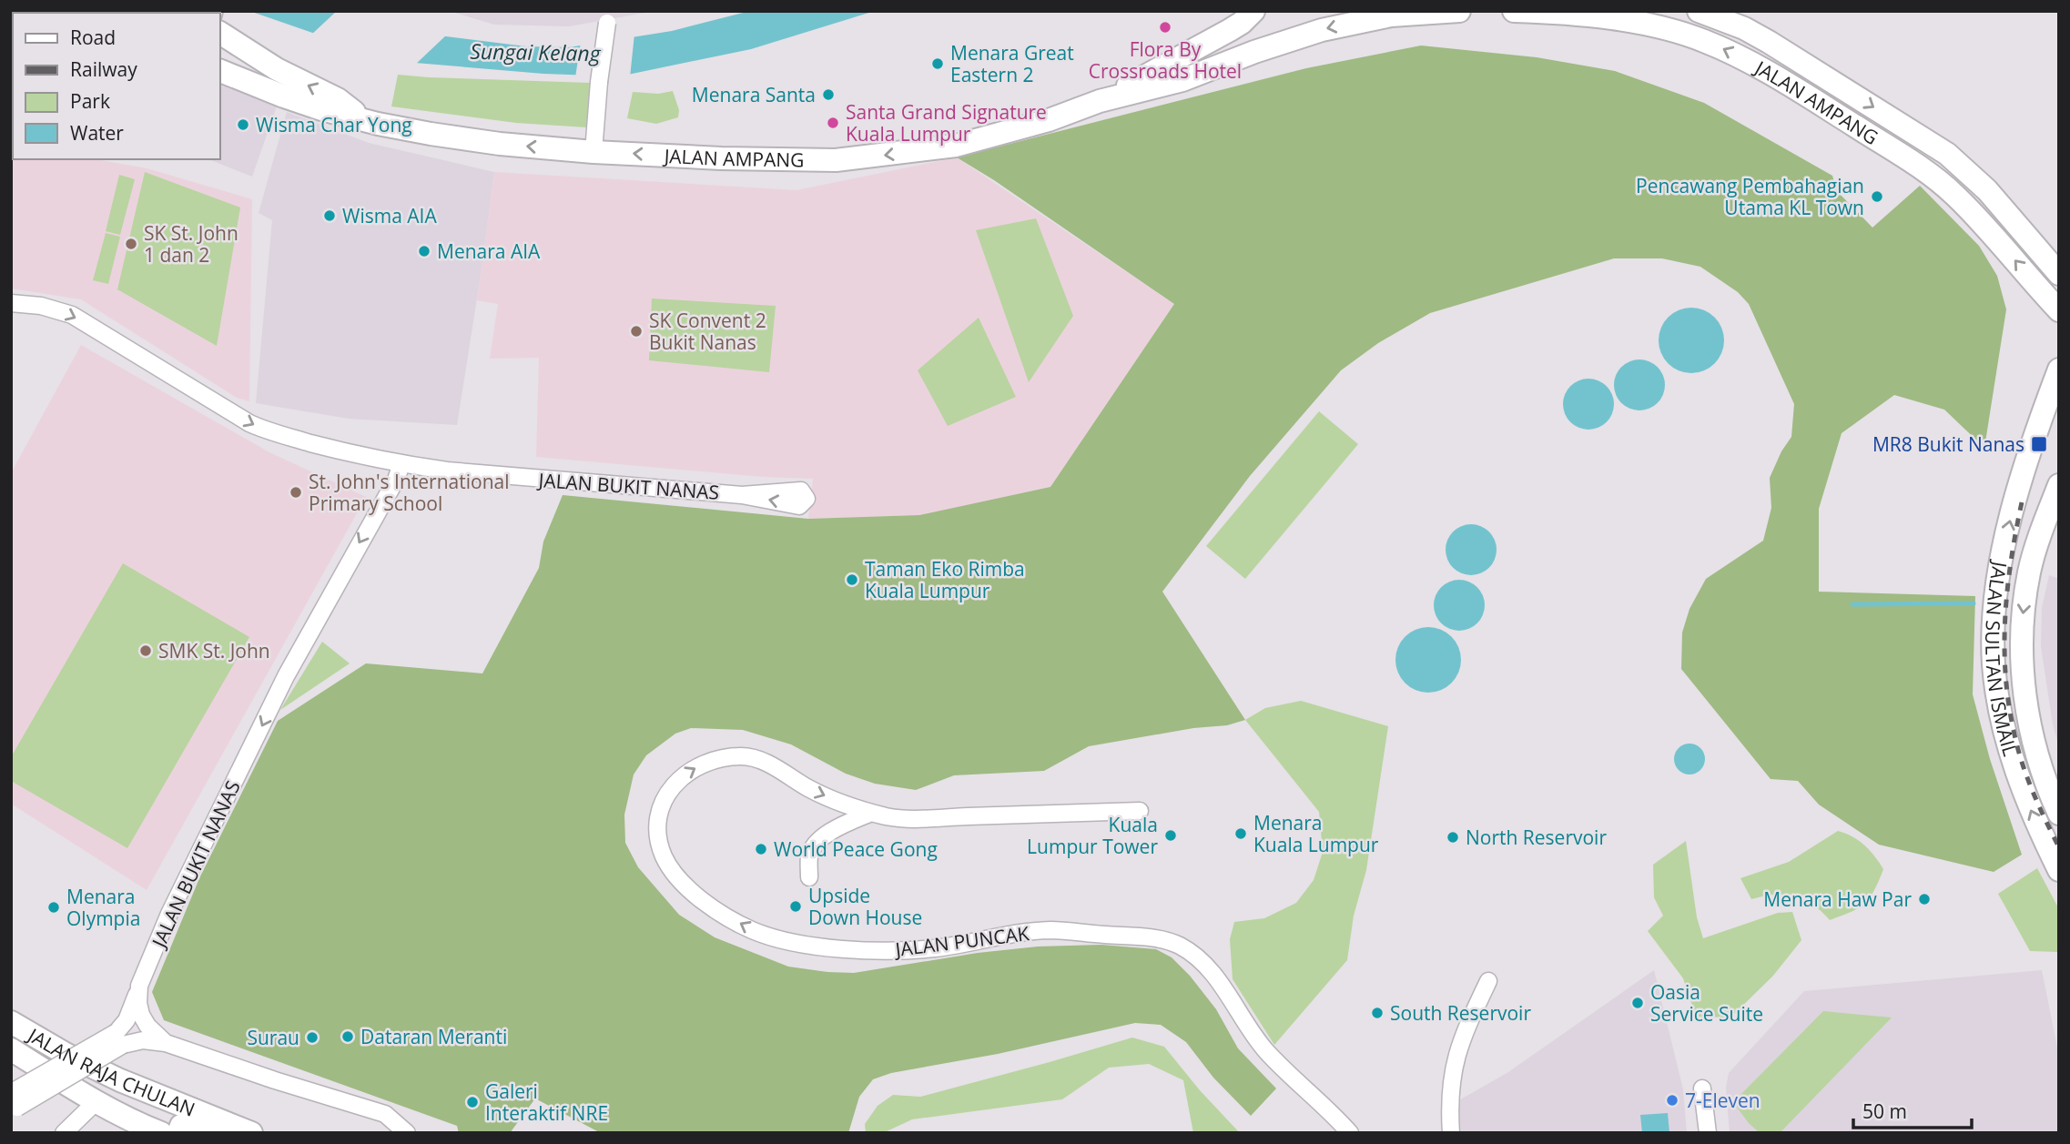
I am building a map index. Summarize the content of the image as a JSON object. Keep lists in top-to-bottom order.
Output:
{
  "streets": {
    "street": [
      "JALAN AMPANG",
      "JALAN BUKIT NANAS",
      "JALAN SULTAN ISMAIL",
      "JALAN PUNCAK",
      "JALAN RAJA CHULAN"
    ]
  },
  "water": ["Sungai Kelang"],
  "places": {
    "other": [
      "Flora By Crossroads Hotel",
      "Menara Great Eastern 2",
      "Menara Santa",
      "Santa Grand Signature Kuala Lumpur",
      "Wisma Char Yong",
      "Pencawang Pembahagian Utama KL Town",
      "Wisma AIA",
      "SK St. John 1 dan 2",
      "Menara AIA",
      "SK Convent 2 Bukit Nanas",
      "St. John's International Primary School",
      "Taman Eko Rimba Kuala Lumpur",
      "SMK St. John",
      "Menara Kuala Lumpur",
      "Kuala Lumpur Tower",
      "North Reservoir",
      "World Peace Gong",
      "Menara Haw Par",
      "Upside Down House",
      "Menara Olympia",
      "Oasia Service Suite",
      "South Reservoir",
      "Dataran Meranti",
      "Surau",
      "7-Eleven",
      "Galeri Interaktif NRE"
    ],
    "transit": ["MR8 Bukit Nanas"]
  },
  "legend": [
    "Road",
    "Railway",
    "Park",
    "Water"
  ],
  "scale_bar": "50 m"
}
